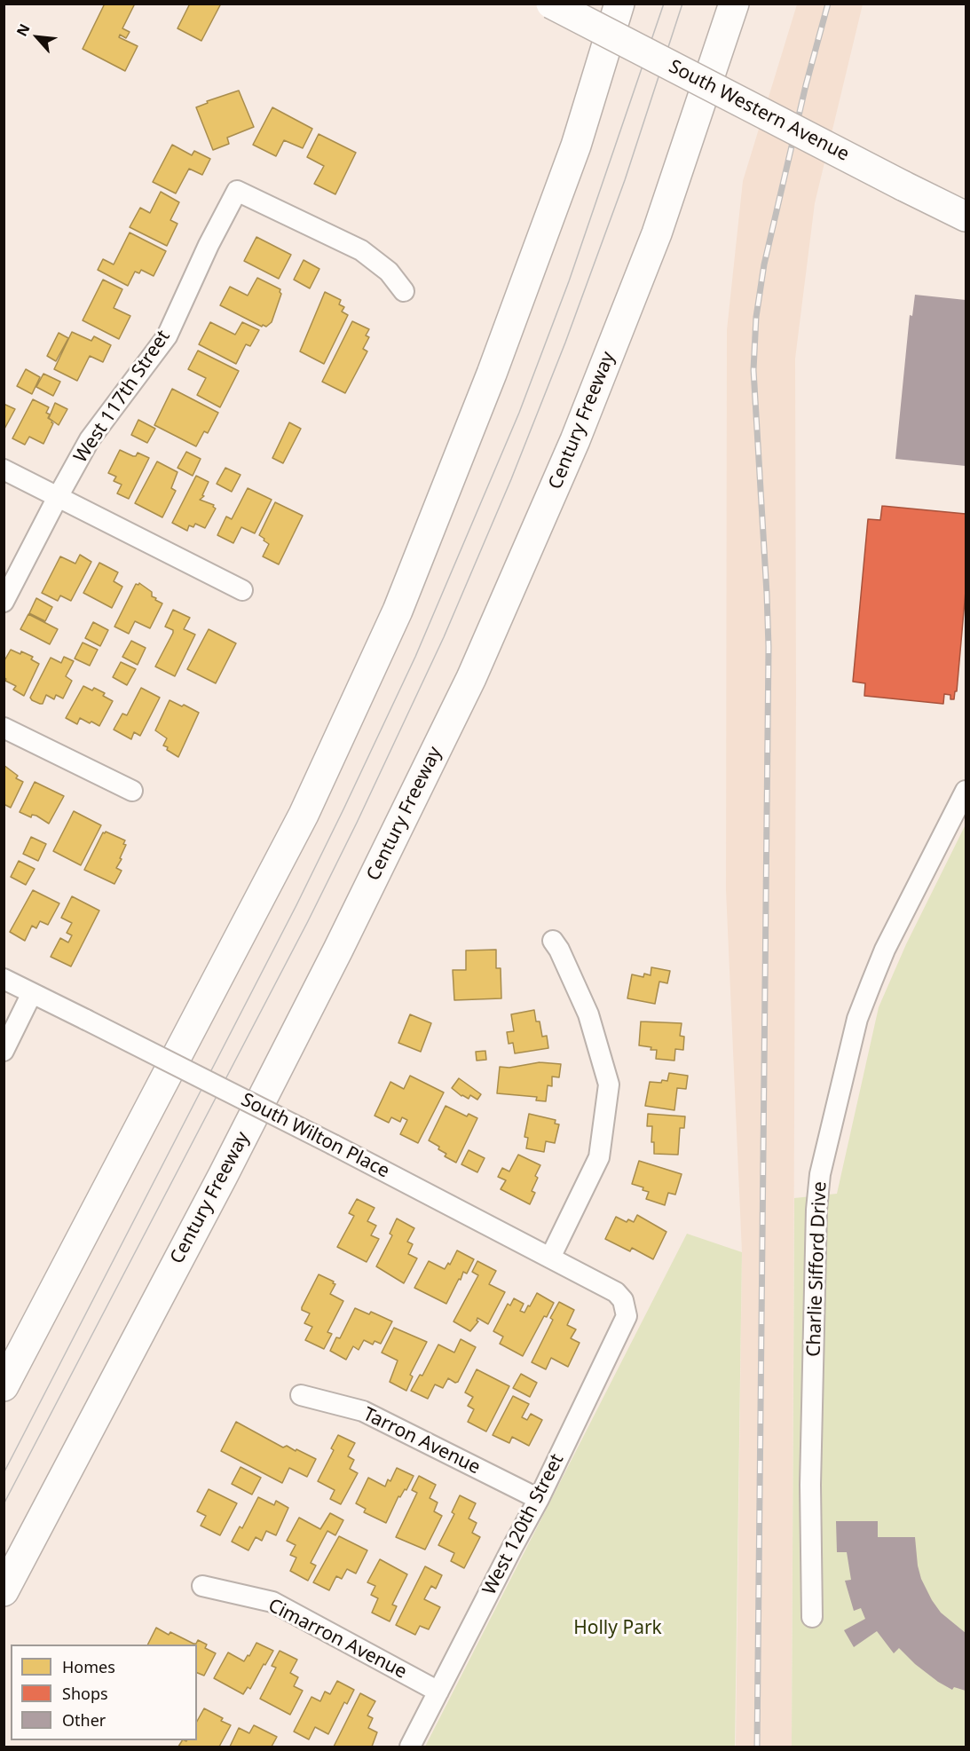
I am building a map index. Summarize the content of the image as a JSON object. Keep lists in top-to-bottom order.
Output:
{
  "streets": {
    "main road": ["South Western Avenue", "Century Freeway"],
    "street": [
      "West 117th Street",
      "South Wilton Place",
      "Charlie Sifford Drive",
      "Tarron Avenue",
      "West 120th Street",
      "Cimarron Avenue"
    ]
  },
  "crossings": [
    ["South Wilton Place", "West 120th Street"],
    ["Tarron Avenue", "West 120th Street"],
    ["West 120th Street", "Cimarron Avenue"]
  ],
  "parks": ["Holly Park"],
  "legend": ["Homes", "Shops", "Other"],
  "north": "top left"
}
